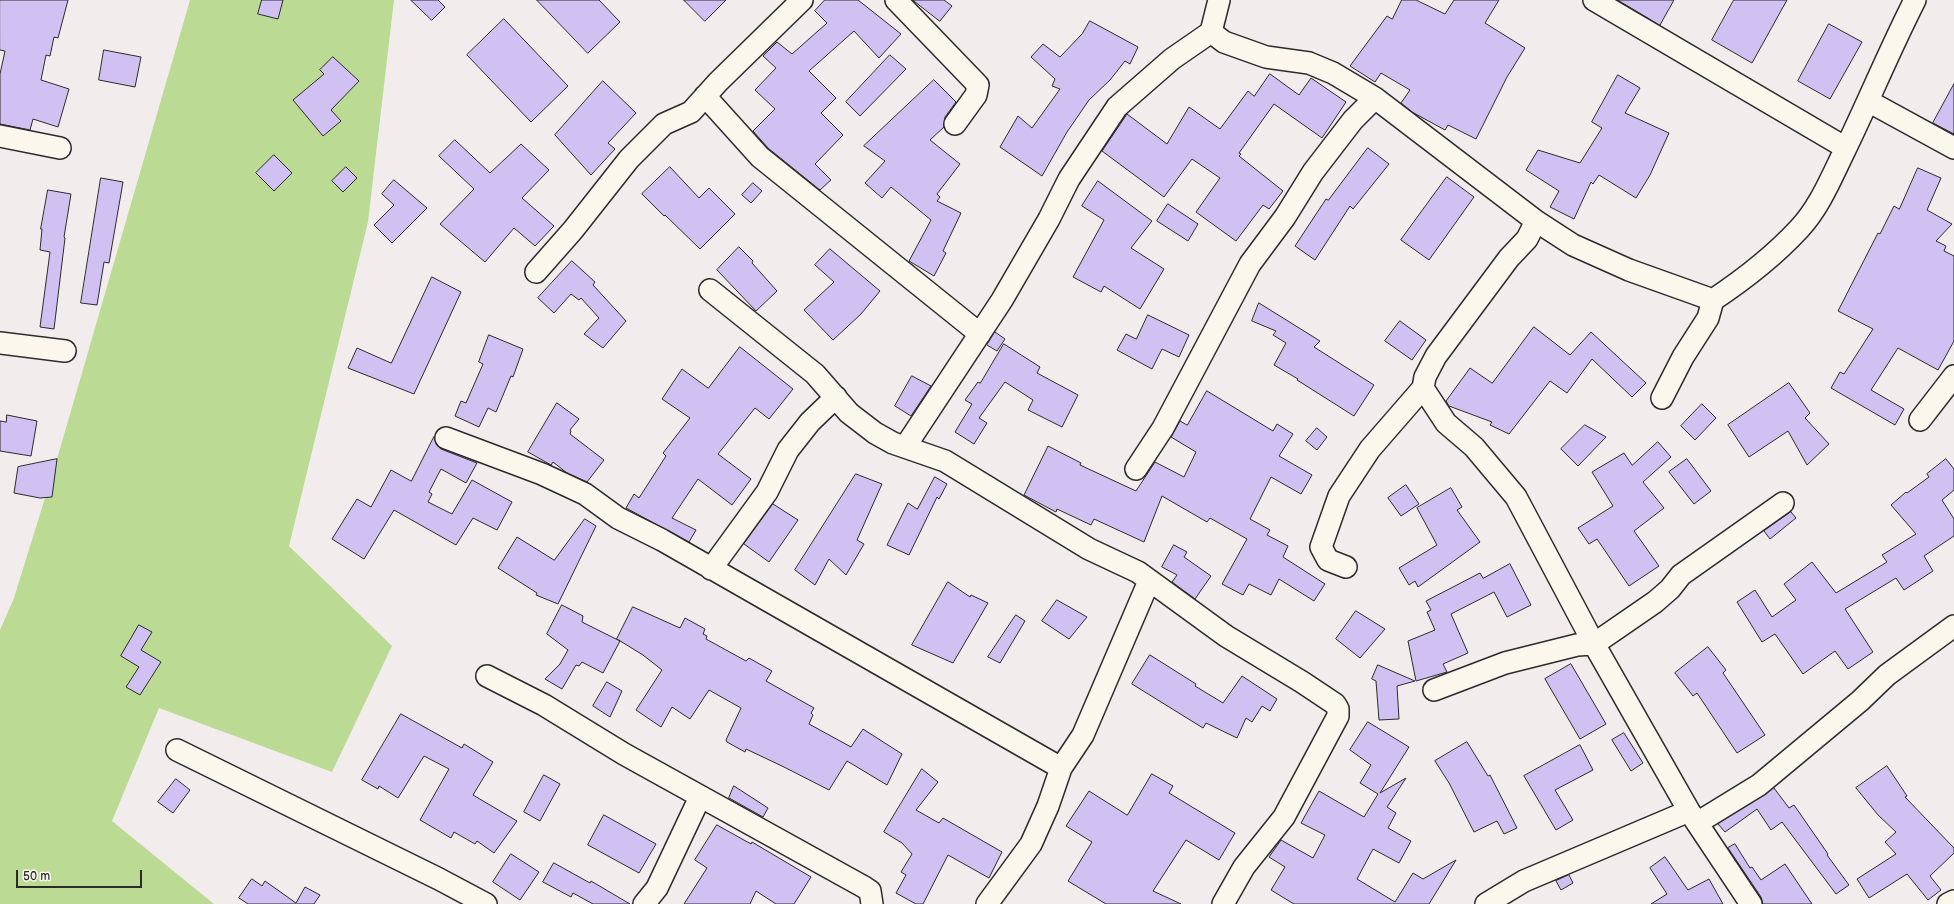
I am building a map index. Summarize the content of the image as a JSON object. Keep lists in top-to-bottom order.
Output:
{
  "scale_bar": "50 m"
}
